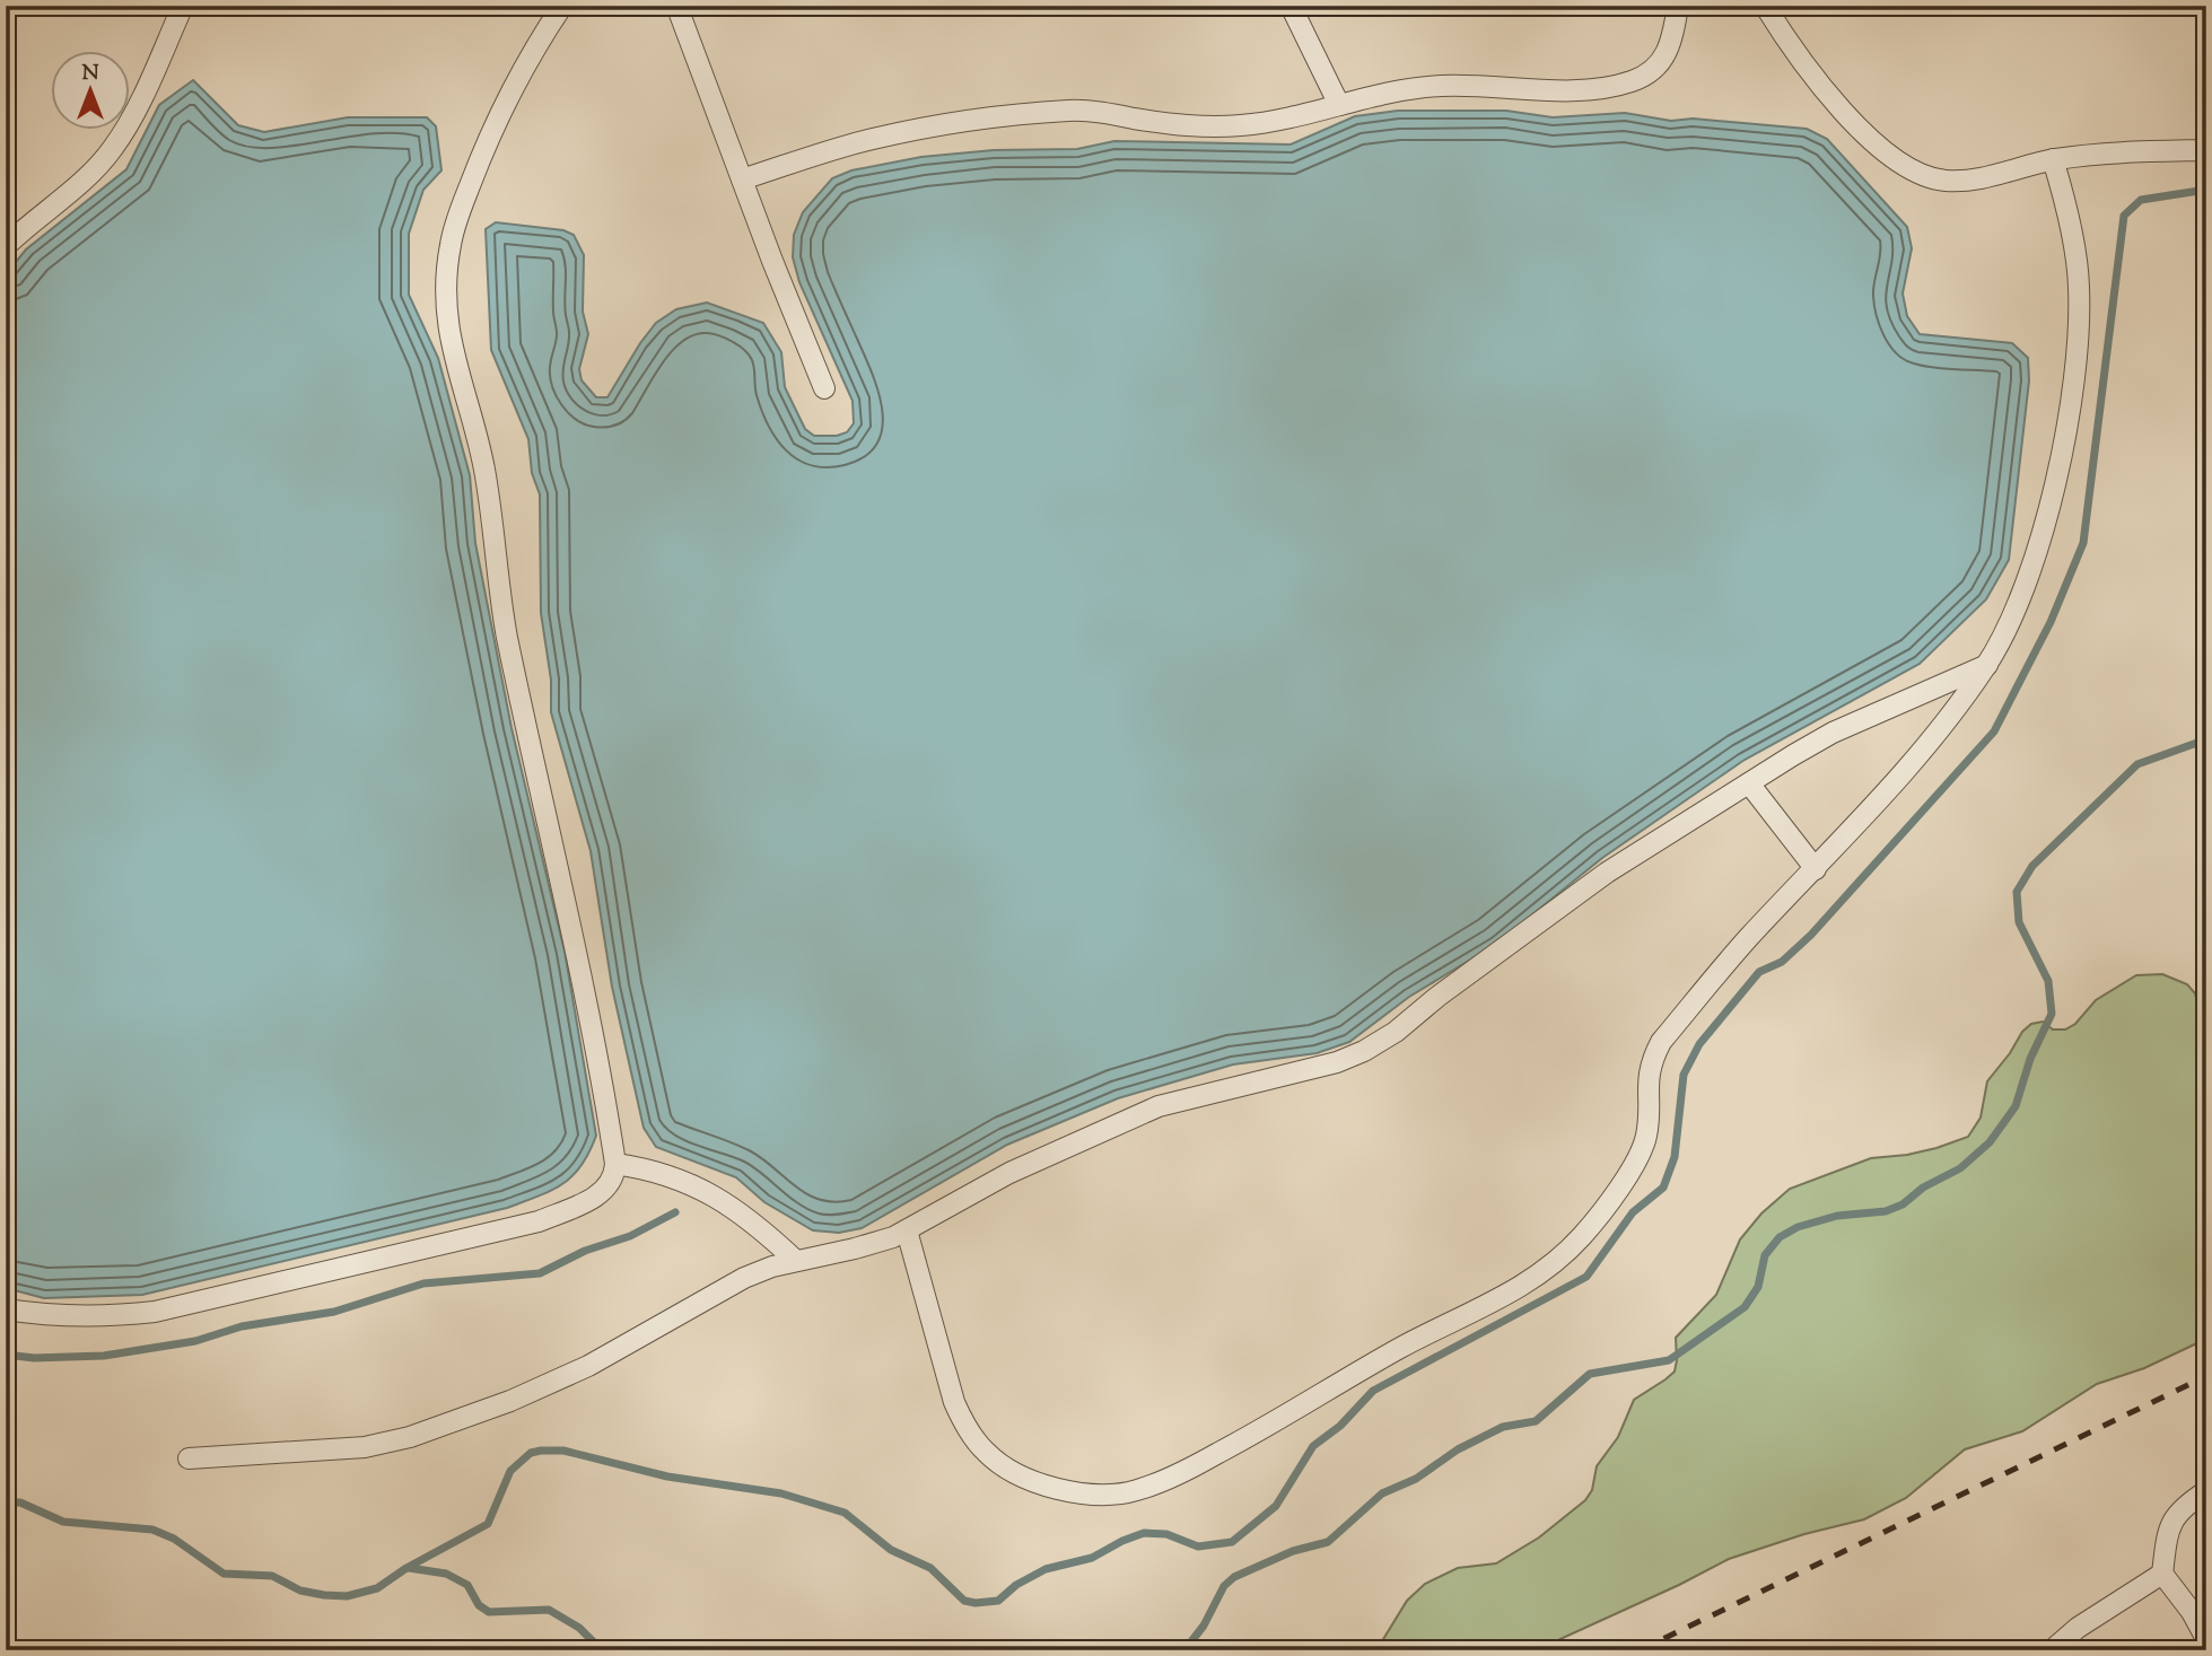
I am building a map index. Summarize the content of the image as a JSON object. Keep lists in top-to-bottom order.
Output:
{
  "north": "top"
}
